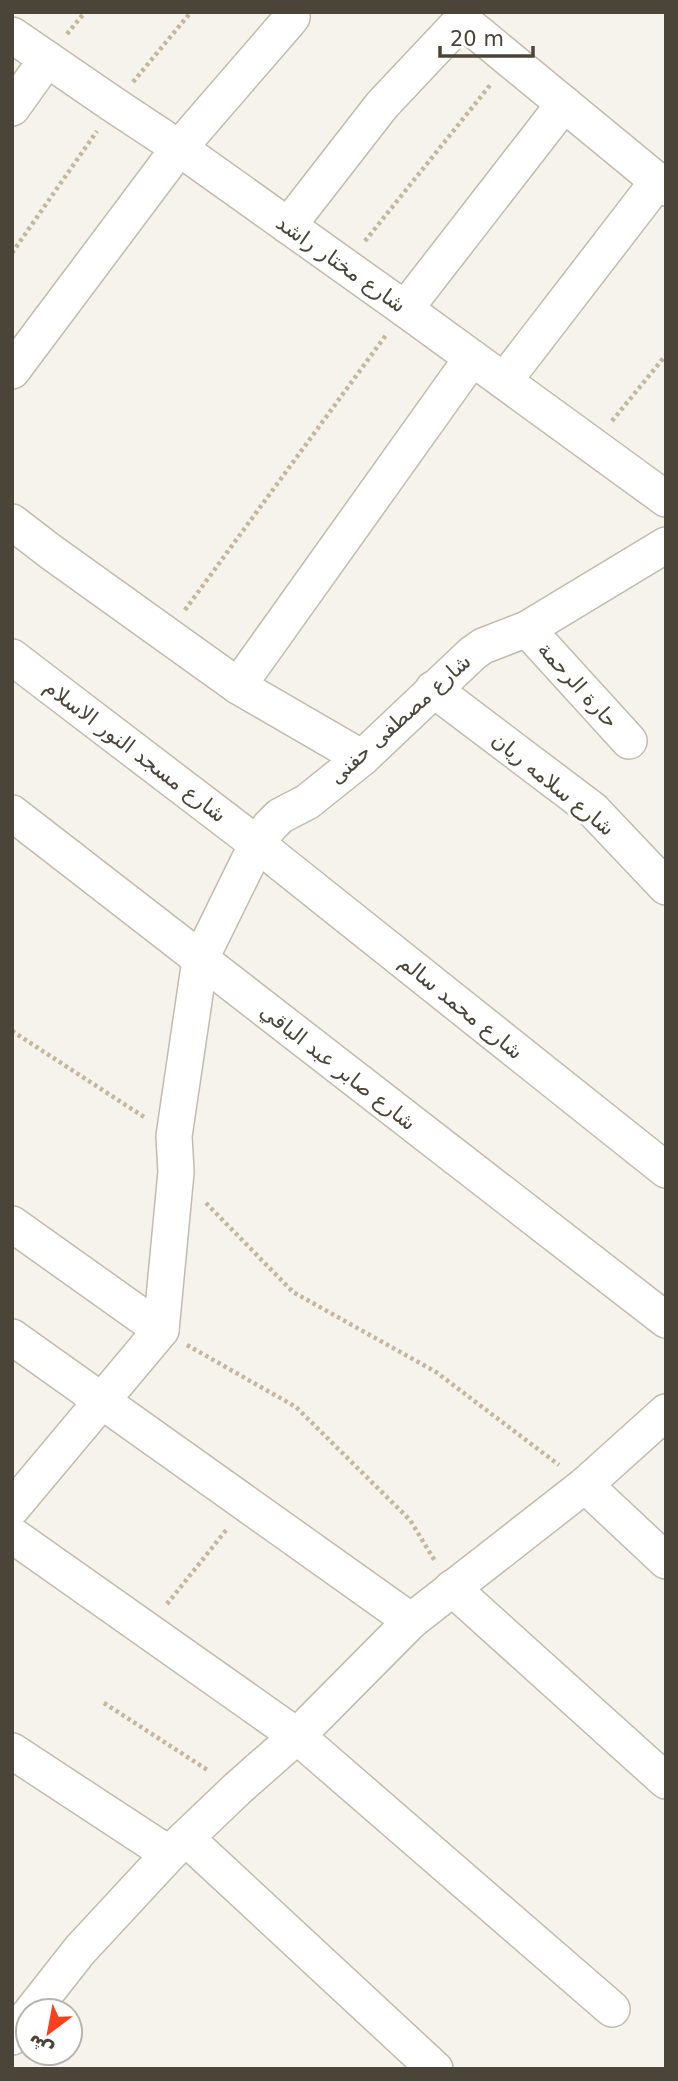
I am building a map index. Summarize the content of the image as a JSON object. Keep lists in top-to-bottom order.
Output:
{
  "streets": {
    "street": [
      "شارع مختار راشد",
      "حارة الرحمة",
      "شارع مصطفى حفنى",
      "شارع مسجد النور الاسلام",
      "شارع سلامه ريان",
      "شارع محمد سالم",
      "شارع صابر عبد الباقي"
    ]
  },
  "crossings": [
    ["حارة الرحمة", "شارع مصطفى حفنى"],
    ["شارع مصطفى حفنى", "شارع مسجد النور الاسلام"],
    ["شارع مصطفى حفنى", "شارع سلامه ريان"],
    ["شارع مصطفى حفنى", "شارع محمد سالم"],
    ["شارع مصطفى حفنى", "شارع صابر عبد الباقي"],
    ["شارع مسجد النور الاسلام", "شارع محمد سالم"]
  ],
  "scale_bar": "20 m",
  "north": "bottom left"
}
